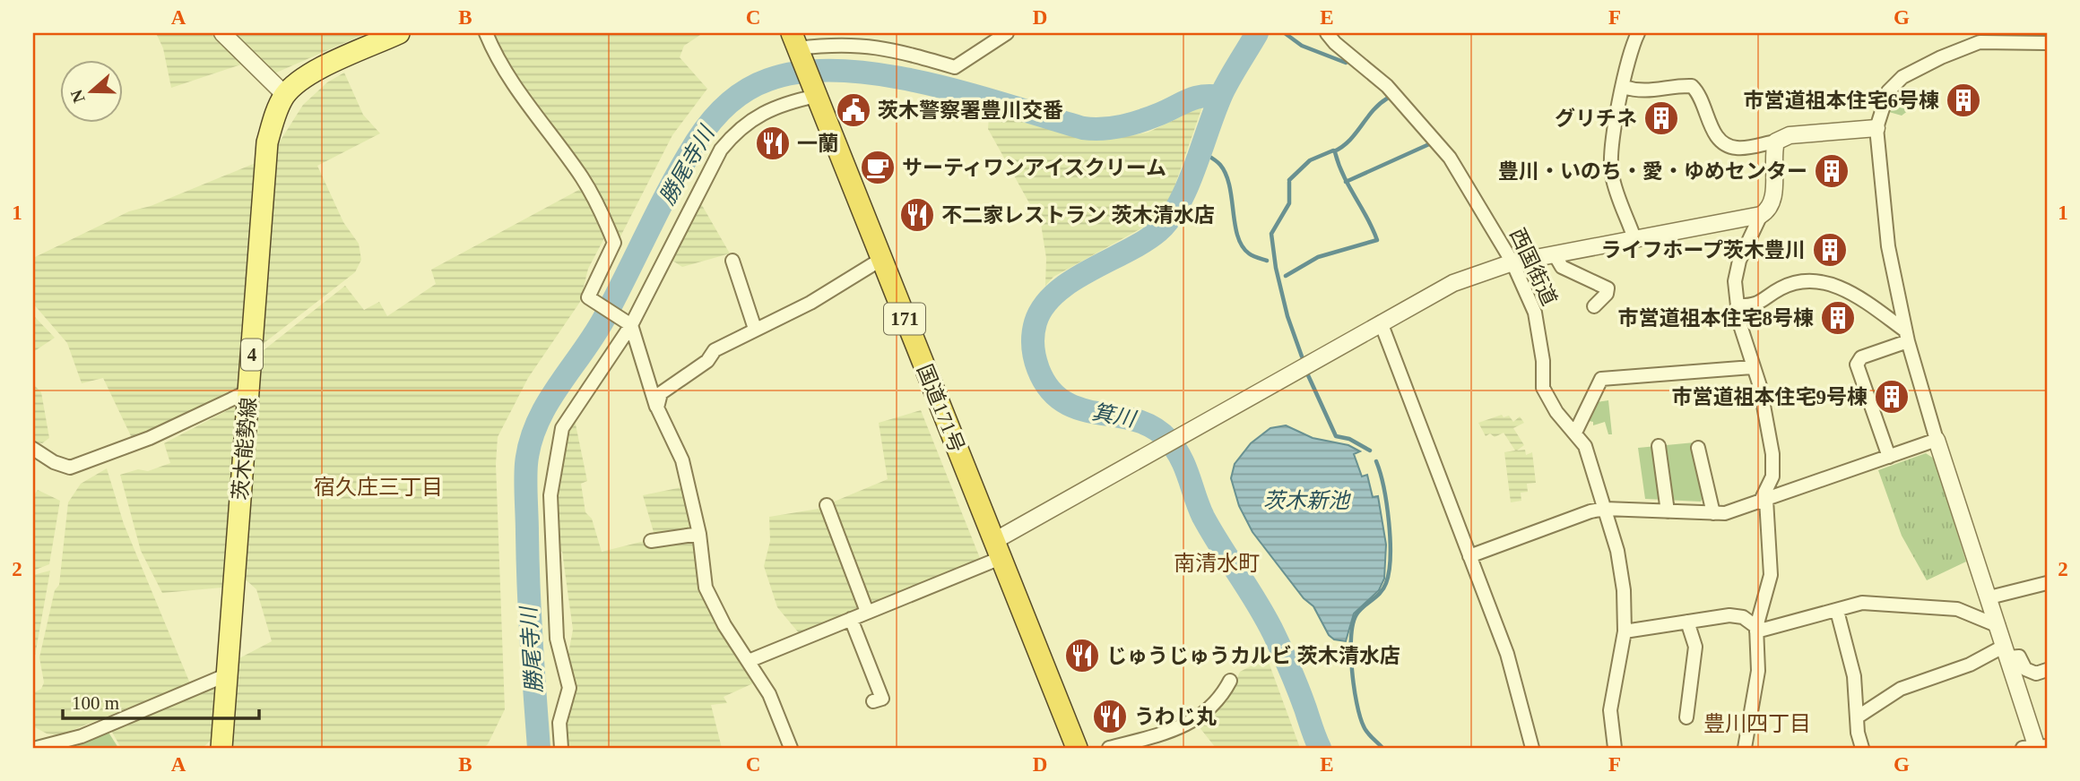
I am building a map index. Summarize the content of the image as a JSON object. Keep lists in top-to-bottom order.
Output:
{
  "streets": {
    "highway": ["171", "国道171号"],
    "main road": ["4", "茨木能勢線"],
    "street": ["西国街道"]
  },
  "districts": ["宿久庄三丁目", "南清水町", "豊川四丁目"],
  "water": ["勝尾寺川", "箕川", "茨木新池"],
  "places": {
    "building": [
      "市営道祖本住宅6号棟",
      "グリチネ",
      "豊川・いのち・愛・ゆめセンター",
      "ライフホープ茨木豊川",
      "市営道祖本住宅8号棟",
      "市営道祖本住宅9号棟"
    ],
    "public building": ["茨木警察署豊川交番"],
    "restaurant": [
      "一蘭",
      "不二家レストラン 茨木清水店",
      "じゅうじゅうカルビ 茨木清水店",
      "うわじ丸"
    ],
    "cafe": ["サーティワンアイスクリーム"]
  },
  "scale_bar": "100 m",
  "north": "left",
  "grid": {
    "columns": [
      "A",
      "B",
      "C",
      "D",
      "E",
      "F",
      "G"
    ],
    "rows": ["1", "2"]
  }
}
